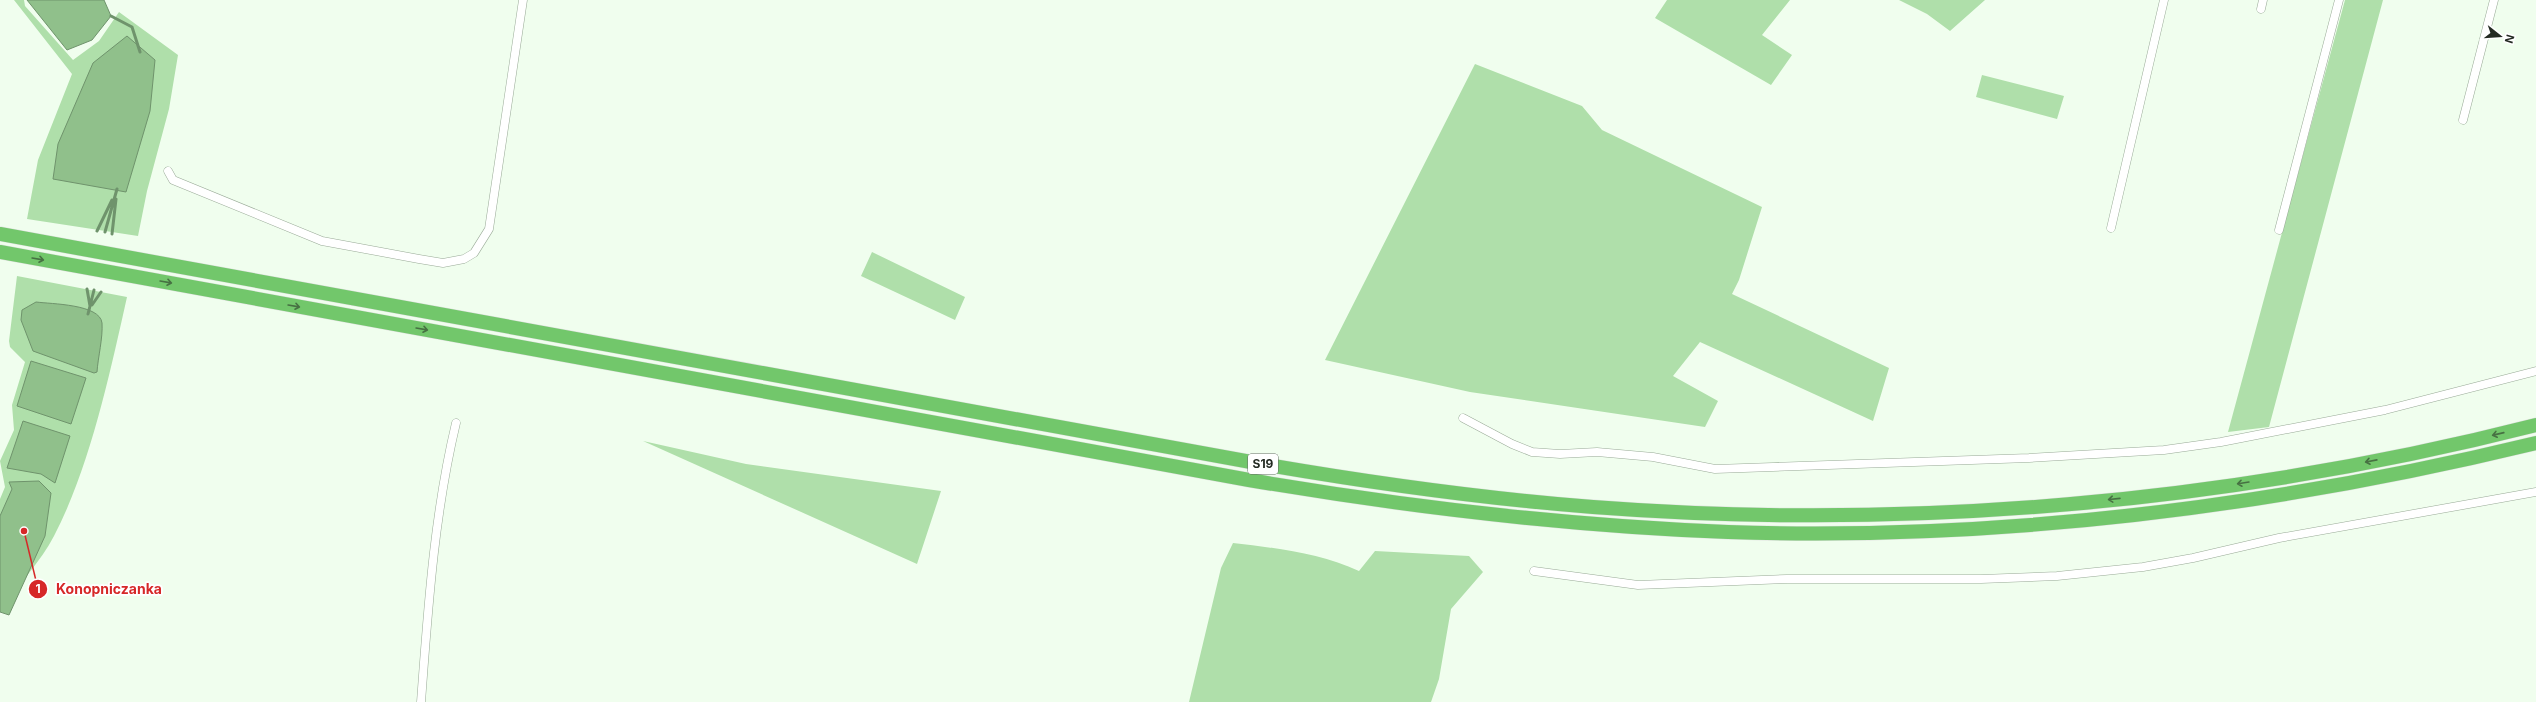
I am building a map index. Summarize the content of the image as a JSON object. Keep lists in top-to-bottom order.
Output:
{
  "streets": {
    "highway": ["S19"]
  },
  "places": ["Konopniczanka"],
  "north": "right"
}
